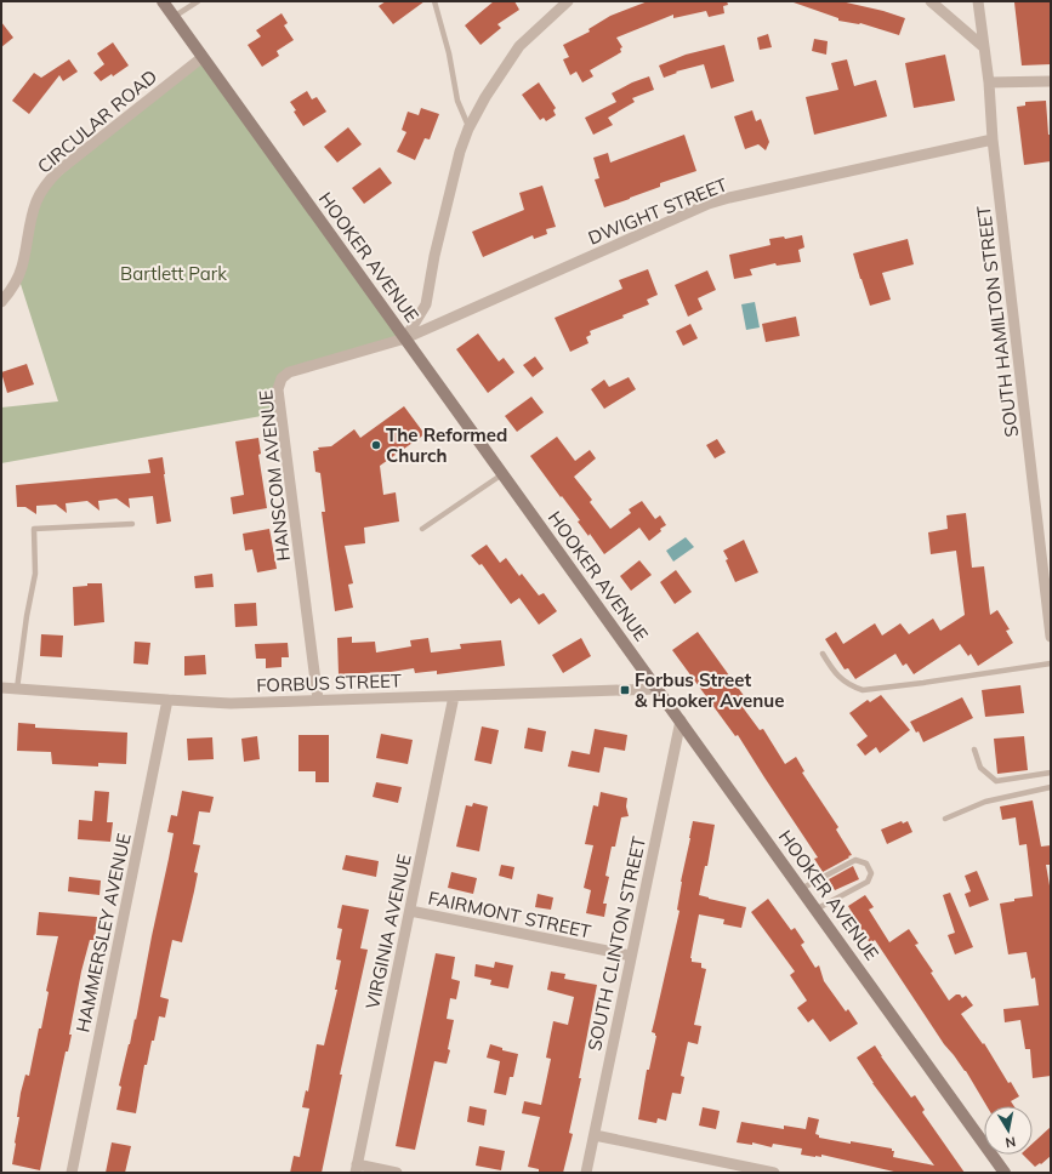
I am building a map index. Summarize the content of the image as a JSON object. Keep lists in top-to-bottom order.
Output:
{
  "streets": {
    "street": [
      "CIRCULAR ROAD",
      "DWIGHT STREET",
      "HOOKER AVENUE",
      "SOUTH HAMILTON STREET",
      "HANSCOM AVENUE",
      "FORBUS STREET",
      "FAIRMONT STREET",
      "VIRGINIA AVENUE",
      "HAMMERSLEY AVENUE",
      "SOUTH CLINTON STREET"
    ]
  },
  "crossings": [
    ["CIRCULAR ROAD", "HOOKER AVENUE"],
    ["DWIGHT STREET", "HOOKER AVENUE"],
    ["DWIGHT STREET", "SOUTH HAMILTON STREET"],
    ["DWIGHT STREET", "HANSCOM AVENUE"],
    ["HOOKER AVENUE", "HANSCOM AVENUE"],
    ["HOOKER AVENUE", "FORBUS STREET"],
    ["HOOKER AVENUE", "SOUTH CLINTON STREET"],
    ["HANSCOM AVENUE", "FORBUS STREET"],
    ["FORBUS STREET", "VIRGINIA AVENUE"],
    ["FORBUS STREET", "HAMMERSLEY AVENUE"],
    ["FAIRMONT STREET", "VIRGINIA AVENUE"],
    ["FAIRMONT STREET", "SOUTH CLINTON STREET"]
  ],
  "parks": ["Bartlett Park"],
  "places": {
    "other": ["The Reformed Church"],
    "transit": ["Forbus Street & Hooker Avenue"]
  },
  "north": "bottom"
}
